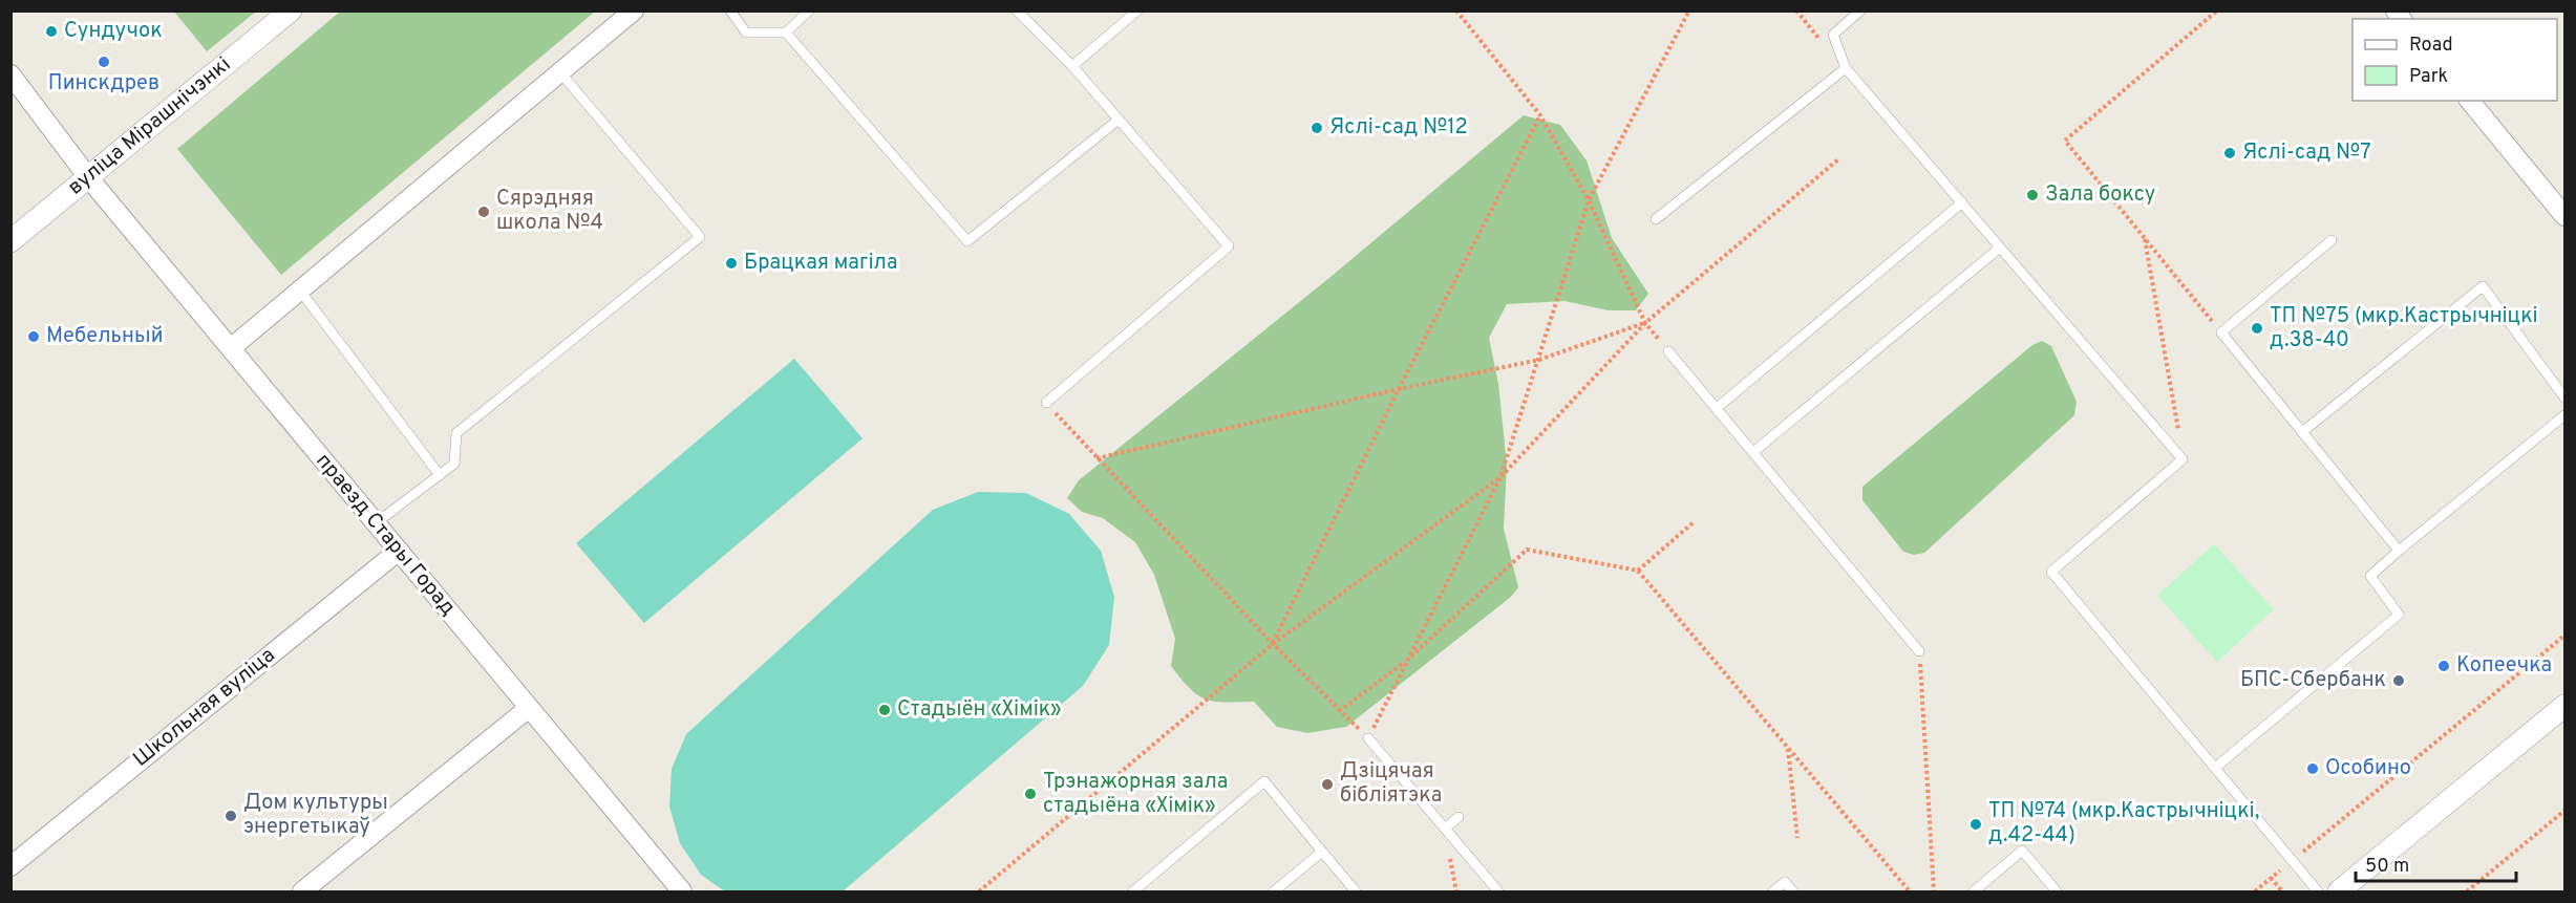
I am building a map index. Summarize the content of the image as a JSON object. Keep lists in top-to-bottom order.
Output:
{
  "streets": {
    "street": ["вуліца Мірашнічэнкі", "праезд Стары Горад", "Школьная вуліца"]
  },
  "crossings": [
    ["вуліца Мірашнічэнкі", "праезд Стары Горад"],
    ["праезд Стары Горад", "Школьная вуліца"]
  ],
  "places": [
    "Сундучок",
    "Пинскдрев",
    "Яслі-сад №12",
    "Яслі-сад №7",
    "Зала боксу",
    "Сярэдняя школа №4",
    "Брацкая магіла",
    "ТП №75 (мкр.Кастрычніцкі д.38-40",
    "Мебельный",
    "Копеечка",
    "БПС-Сбербанк",
    "Стадыён «Хімік»",
    "Особино",
    "Дзіцячая бібліятэка",
    "Трэнажорная зала стадыёна «Хімік»",
    "Дом культуры энергетыкаў",
    "ТП №74 (мкр.Кастрычніцкі, д.42-44)"
  ],
  "legend": ["Road", "Park"],
  "scale_bar": "50 m"
}
